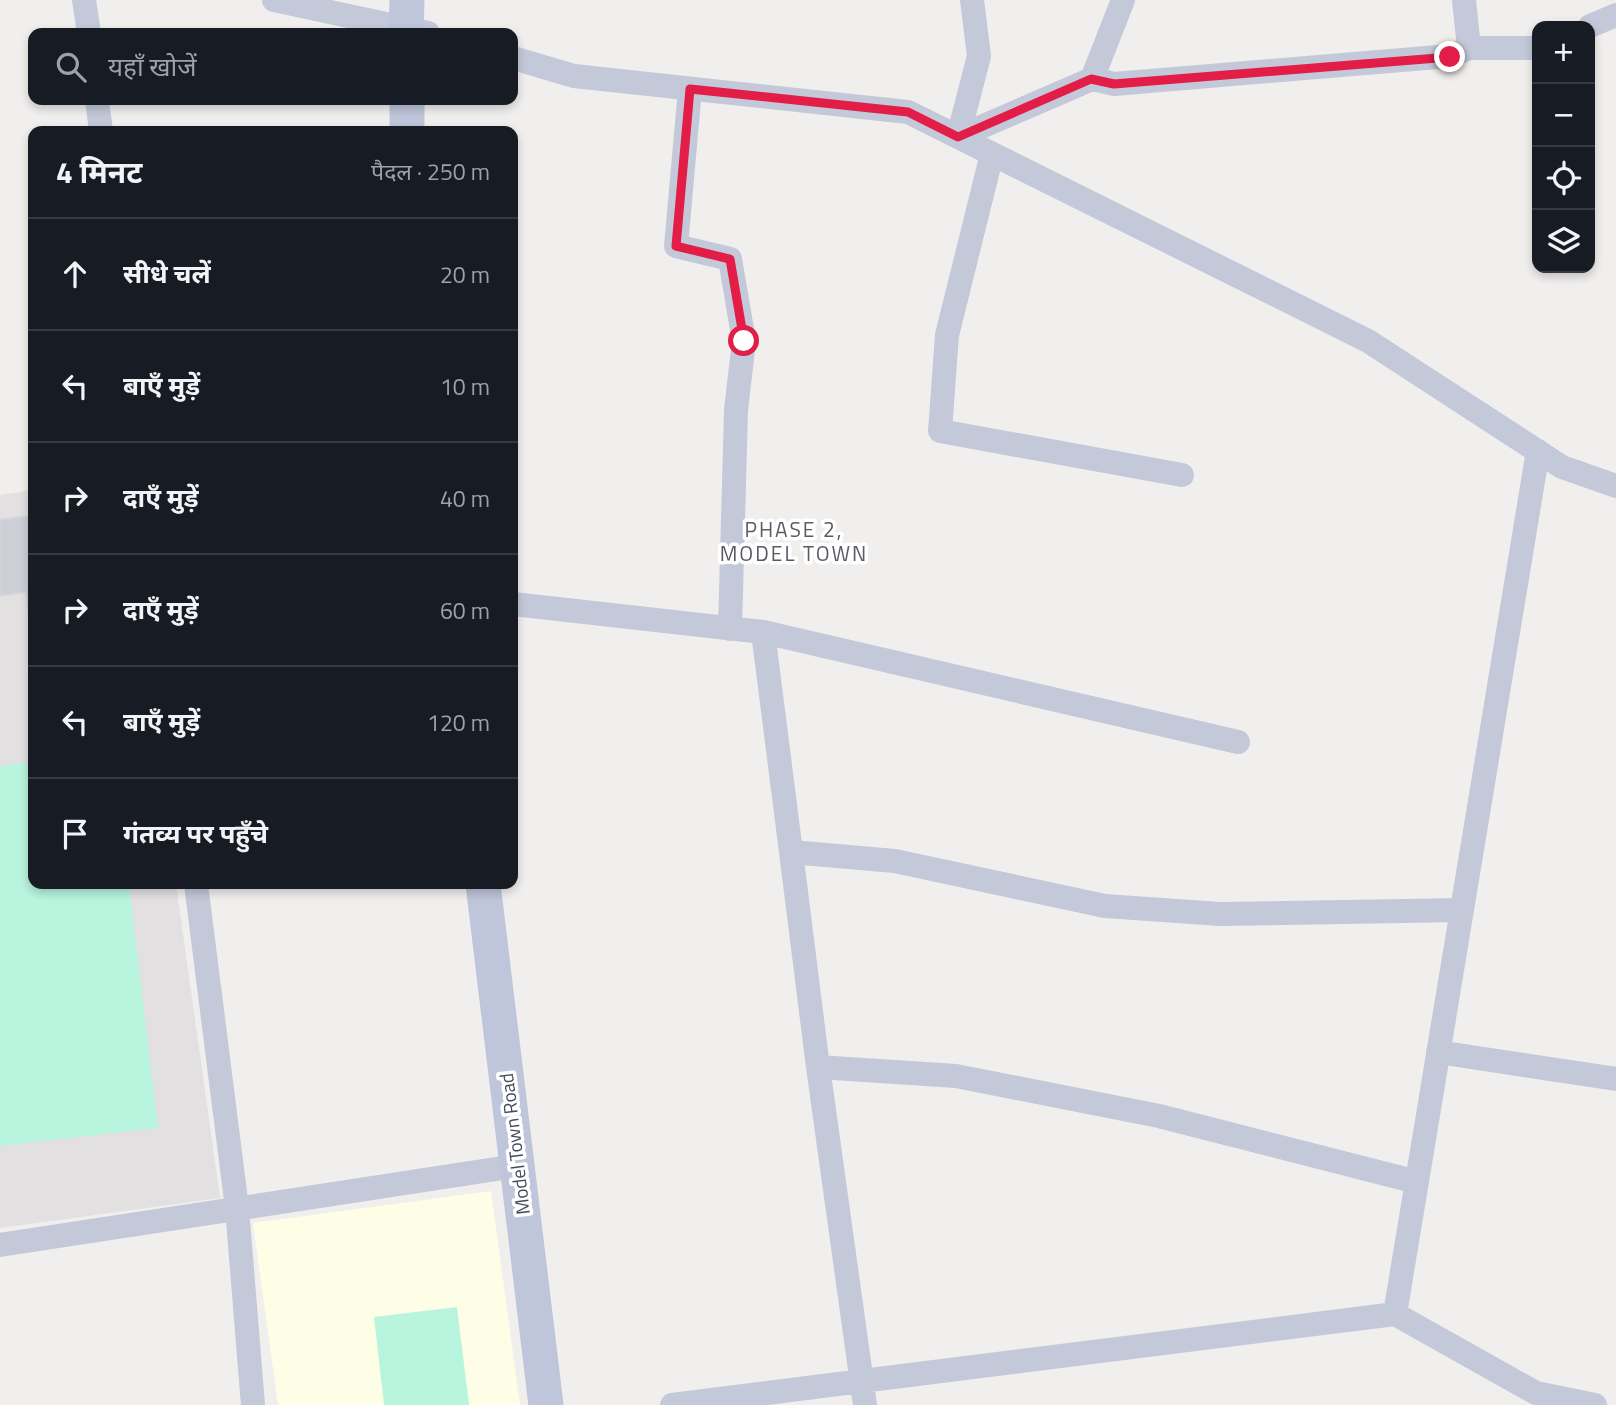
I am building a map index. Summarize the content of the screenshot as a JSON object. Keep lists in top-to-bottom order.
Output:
{
  "streets": {
    "main road": ["Model Town Road"]
  },
  "districts": ["PHASE 2, MODEL TOWN"],
  "page": {
    "map_buttons": ["+", "−"],
    "search": "यहाँ खोजें",
    "heading": ["4 मिनट", "पैदल · 250 m"],
    "list": [
      ["सीधे चलें", "20 m"],
      ["बाएँ मुड़ें", "10 m"],
      ["दाएँ मुड़ें", "40 m"],
      ["दाएँ मुड़ें", "60 m"],
      ["बाएँ मुड़ें", "120 m"],
      "गंतव्य पर पहुँचे"
    ]
  }
}
